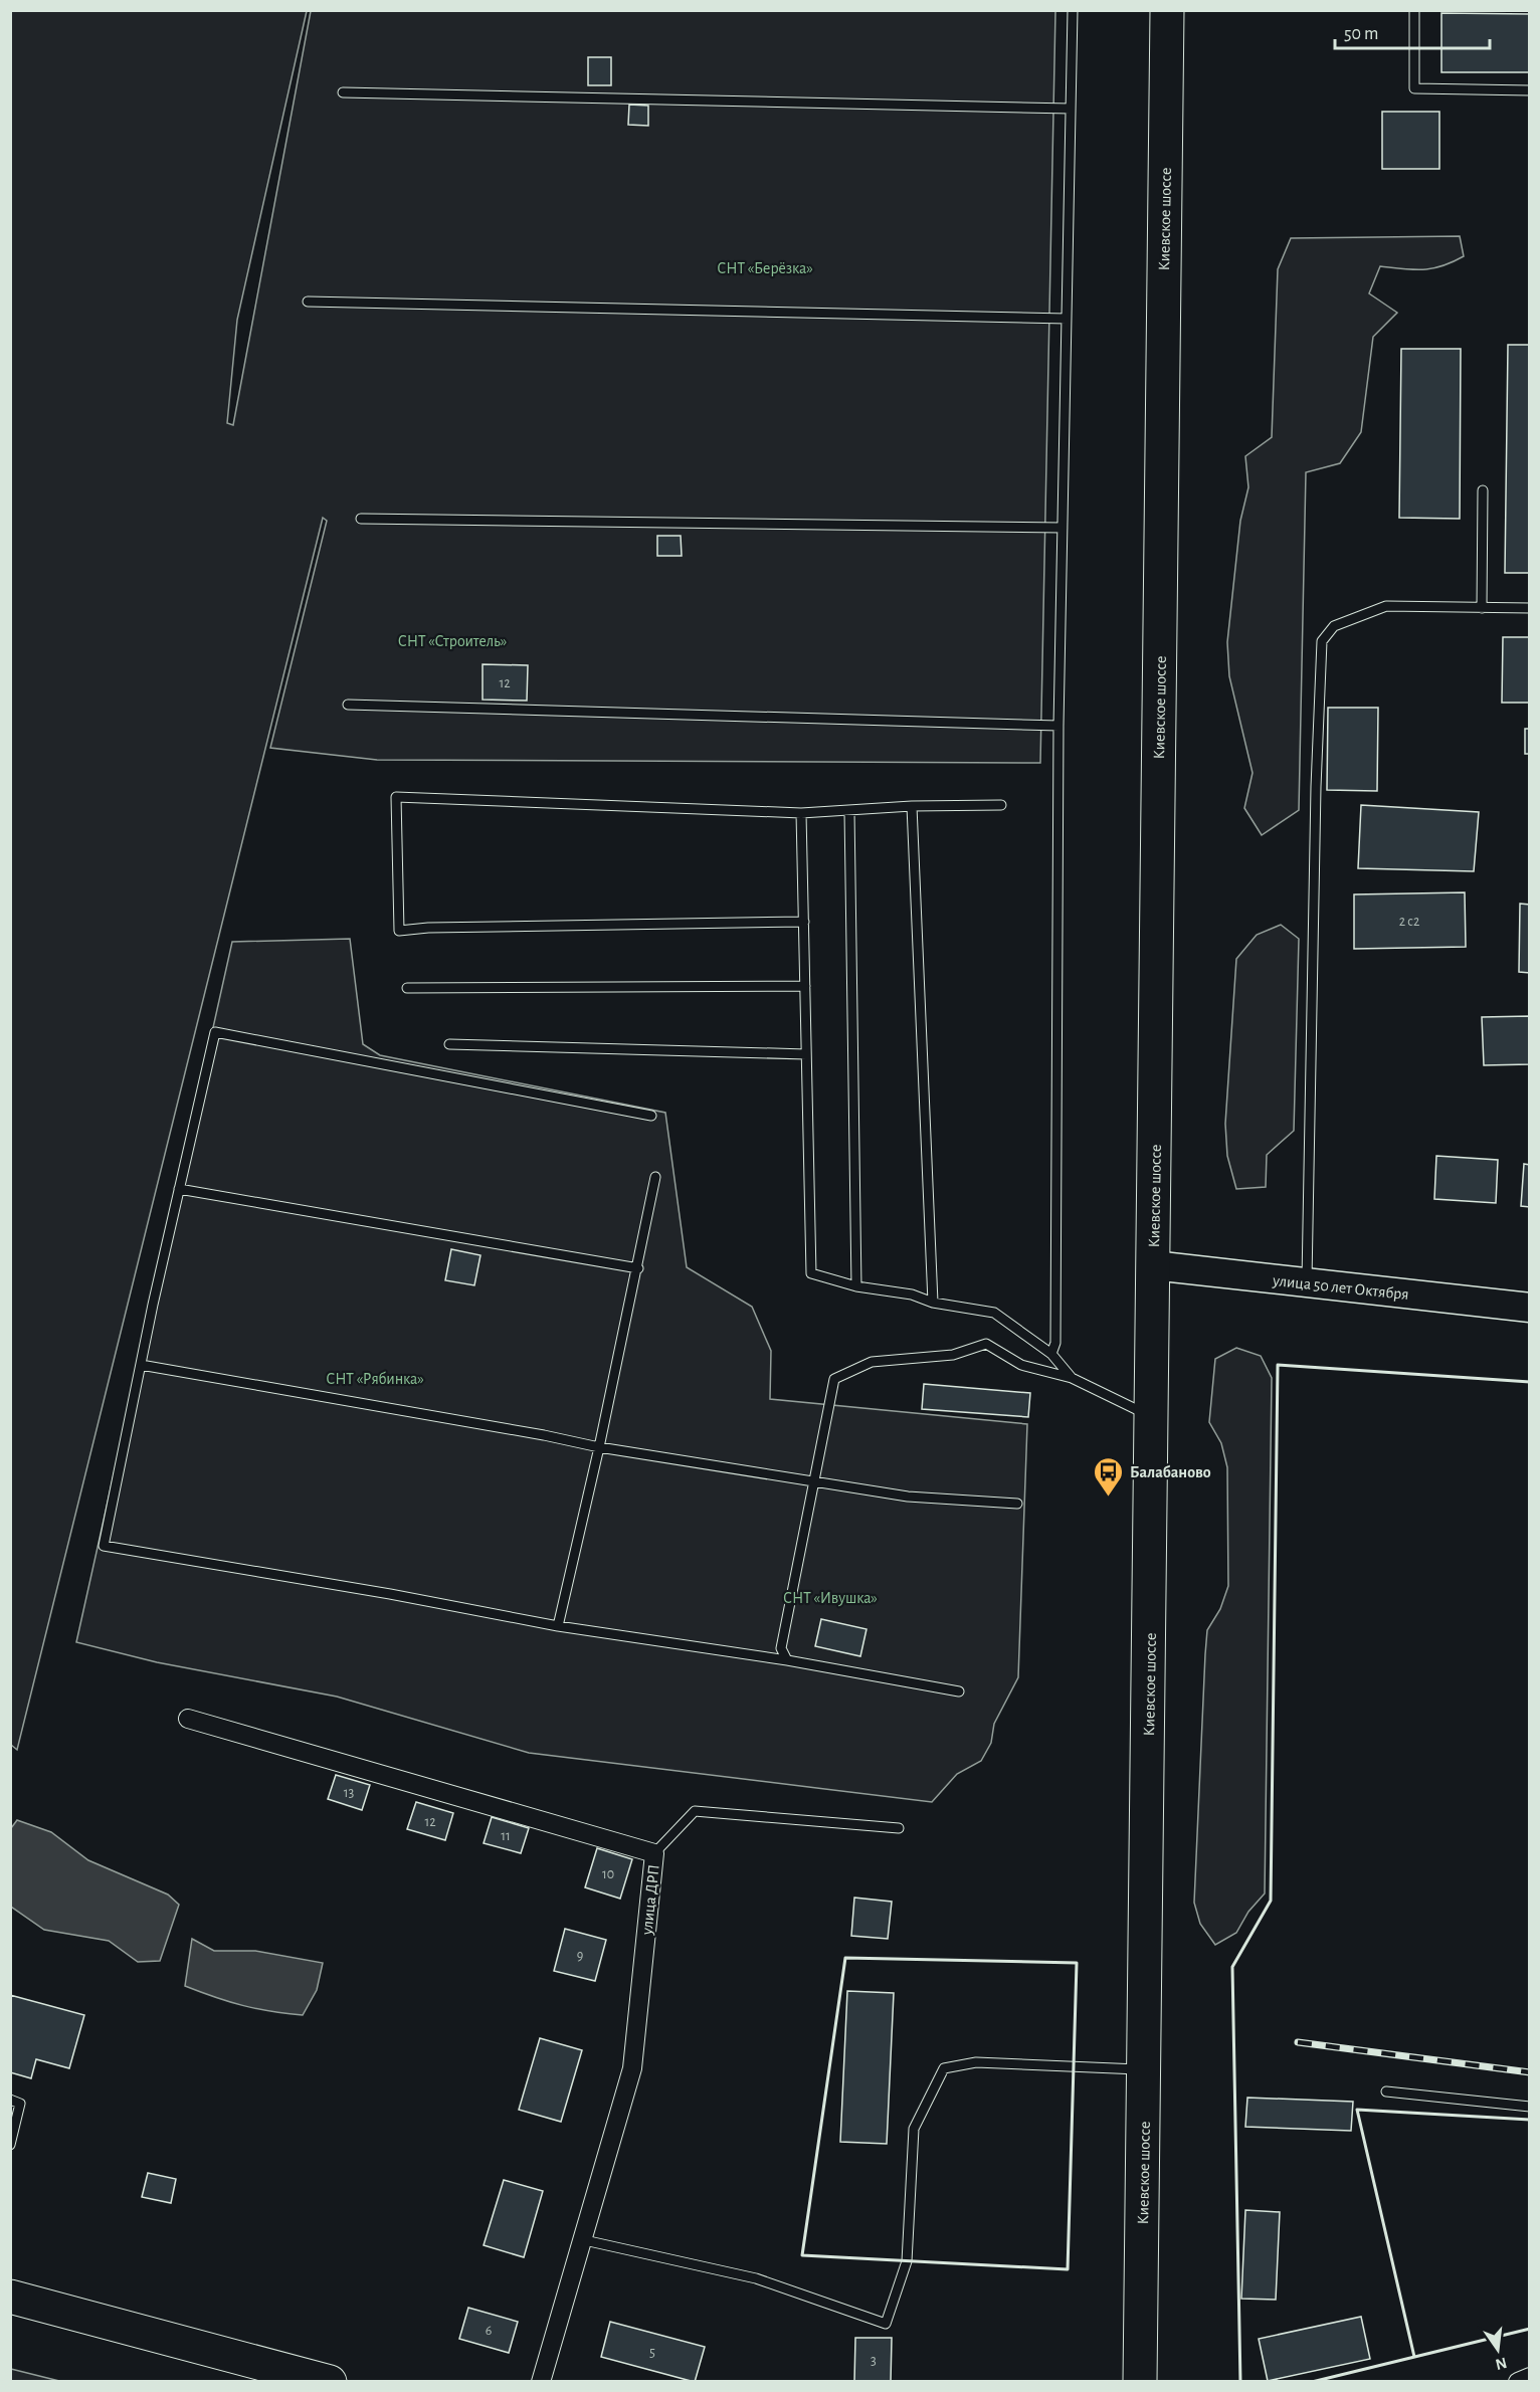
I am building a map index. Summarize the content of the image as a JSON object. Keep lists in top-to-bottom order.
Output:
{
  "streets": {
    "highway": ["Киевское шоссе"],
    "main road": ["улица 50 лет Октября"],
    "street": ["улица ДРП"]
  },
  "crossings": [
    ["Киевское шоссе", "улица 50 лет Октября"]
  ],
  "parks": [
    "СНТ «Берёзка»",
    "СНТ «Строитель»",
    "СНТ «Рябинка»",
    "СНТ «Ивушка»"
  ],
  "places": {
    "bus stop": ["Балабаново"]
  },
  "house_numbers": [
    "12",
    "2 с2",
    "13",
    "12",
    "11",
    "10",
    "9",
    "6",
    "5",
    "3"
  ],
  "scale_bar": "50 m",
  "north": "bottom"
}
